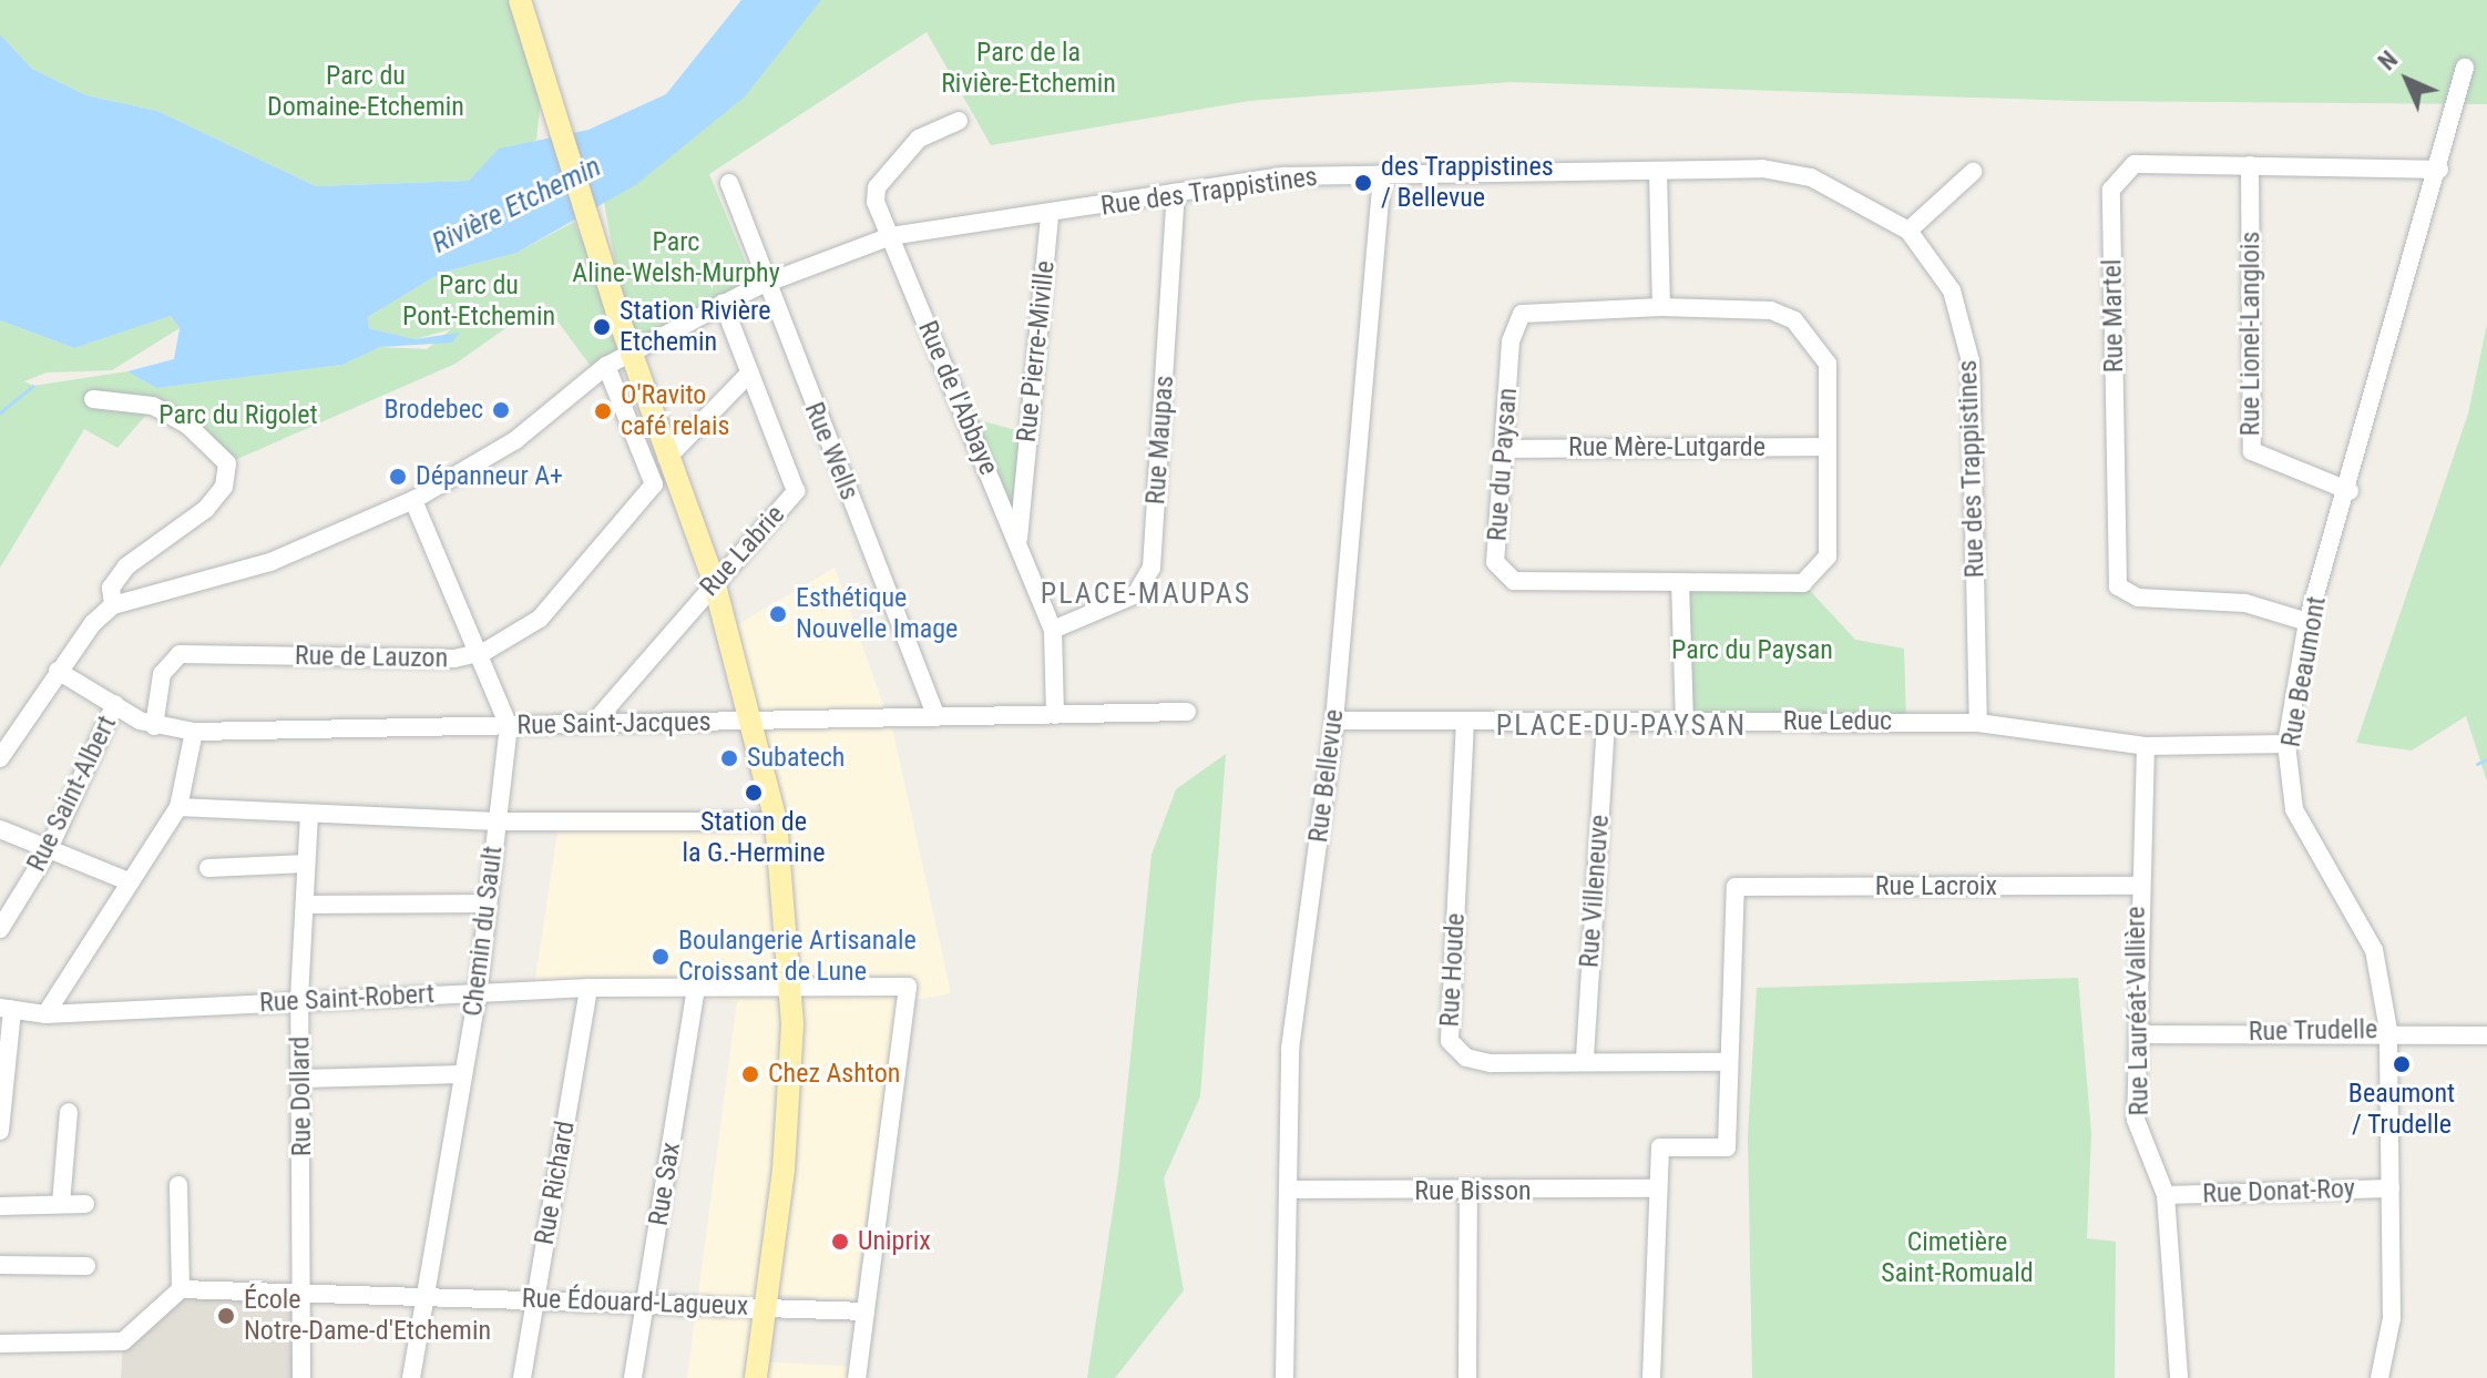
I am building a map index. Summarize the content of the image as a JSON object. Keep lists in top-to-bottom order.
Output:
{
  "streets": {
    "street": [
      "Rue des Trappistines",
      "Rue Martel",
      "Rue Lionel-Langlois",
      "Rue Pierre-Miville",
      "Rue de l'Abbaye",
      "Rue Maupas",
      "Rue Mère-Lutgarde",
      "Rue Wells",
      "Rue du Paysan",
      "Rue Labrie",
      "Rue de Lauzon",
      "Rue Beaumont",
      "Rue Leduc",
      "Rue Saint-Jacques",
      "Rue Bellevue",
      "Rue Saint-Albert",
      "Rue Lacroix",
      "Rue Villeneuve",
      "Chemin du Sault",
      "Rue Houde",
      "Rue Saint-Robert",
      "Rue Lauréat-Vallière",
      "Rue Trudelle",
      "Rue Dollard",
      "Rue Richard",
      "Rue Sax",
      "Rue Bisson",
      "Rue Donat-Roy",
      "Rue Édouard-Lagueux"
    ]
  },
  "crossings": [
    ["Rue des Trappistines", "Rue Pierre-Miville"],
    ["Rue des Trappistines", "Rue de l'Abbaye"],
    ["Rue des Trappistines", "Rue Maupas"],
    ["Rue des Trappistines", "Rue Wells"],
    ["Rue des Trappistines", "Rue Labrie"],
    ["Rue des Trappistines", "Rue de Lauzon"],
    ["Rue des Trappistines", "Rue Leduc"],
    ["Rue des Trappistines", "Rue Bellevue"],
    ["Rue des Trappistines", "Chemin du Sault"],
    ["Rue Martel", "Rue Lionel-Langlois"],
    ["Rue Martel", "Rue Beaumont"],
    ["Rue Lionel-Langlois", "Rue Beaumont"],
    ["Rue Pierre-Miville", "Rue de l'Abbaye"],
    ["Rue de l'Abbaye", "Rue Maupas"],
    ["Rue de l'Abbaye", "Rue Saint-Jacques"],
    ["Rue Mère-Lutgarde", "Rue du Paysan"],
    ["Rue Wells", "Rue Saint-Jacques"],
    ["Rue Labrie", "Rue Saint-Jacques"],
    ["Rue de Lauzon", "Rue Saint-Jacques"],
    ["Rue de Lauzon", "Chemin du Sault"],
    ["Rue Beaumont", "Rue Leduc"],
    ["Rue Beaumont", "Rue Trudelle"],
    ["Rue Beaumont", "Rue Donat-Roy"],
    ["Rue Leduc", "Rue Bellevue"],
    ["Rue Leduc", "Rue Villeneuve"],
    ["Rue Leduc", "Rue Houde"],
    ["Rue Leduc", "Rue Lauréat-Vallière"],
    ["Rue Saint-Jacques", "Rue Saint-Albert"],
    ["Rue Saint-Jacques", "Chemin du Sault"],
    ["Rue Bellevue", "Rue Bisson"],
    ["Rue Lacroix", "Rue Houde"],
    ["Rue Lacroix", "Rue Lauréat-Vallière"],
    ["Rue Villeneuve", "Rue Houde"],
    ["Chemin du Sault", "Rue Saint-Robert"],
    ["Chemin du Sault", "Rue Édouard-Lagueux"],
    ["Rue Saint-Robert", "Rue Dollard"],
    ["Rue Saint-Robert", "Rue Richard"],
    ["Rue Saint-Robert", "Rue Sax"],
    ["Rue Saint-Robert", "Rue Édouard-Lagueux"],
    ["Rue Lauréat-Vallière", "Rue Trudelle"],
    ["Rue Lauréat-Vallière", "Rue Donat-Roy"],
    ["Rue Dollard", "Rue Édouard-Lagueux"],
    ["Rue Richard", "Rue Édouard-Lagueux"],
    ["Rue Sax", "Rue Édouard-Lagueux"]
  ],
  "districts": ["PLACE-MAUPAS", "PLACE-DU-PAYSAN"],
  "water": ["Rivière Etchemin"],
  "parks": [
    "Parc de la Rivière-Etchemin",
    "Parc du Domaine-Etchemin",
    "Parc Aline-Welsh-Murphy",
    "Parc du Pont-Etchemin",
    "Parc du Rigolet",
    "Parc du Paysan",
    "Cimetière Saint-Romuald"
  ],
  "places": [
    "des Trappistines / Bellevue",
    "Station Rivière Etchemin",
    "Brodebec",
    "O'Ravito café relais",
    "Dépanneur A+",
    "Esthétique Nouvelle Image",
    "Subatech",
    "Station de la G.-Hermine",
    "Boulangerie Artisanale Croissant de Lune",
    "Beaumont / Trudelle",
    "Chez Ashton",
    "Uniprix",
    "École Notre-Dame-d'Etchemin"
  ],
  "north": "top left"
}
